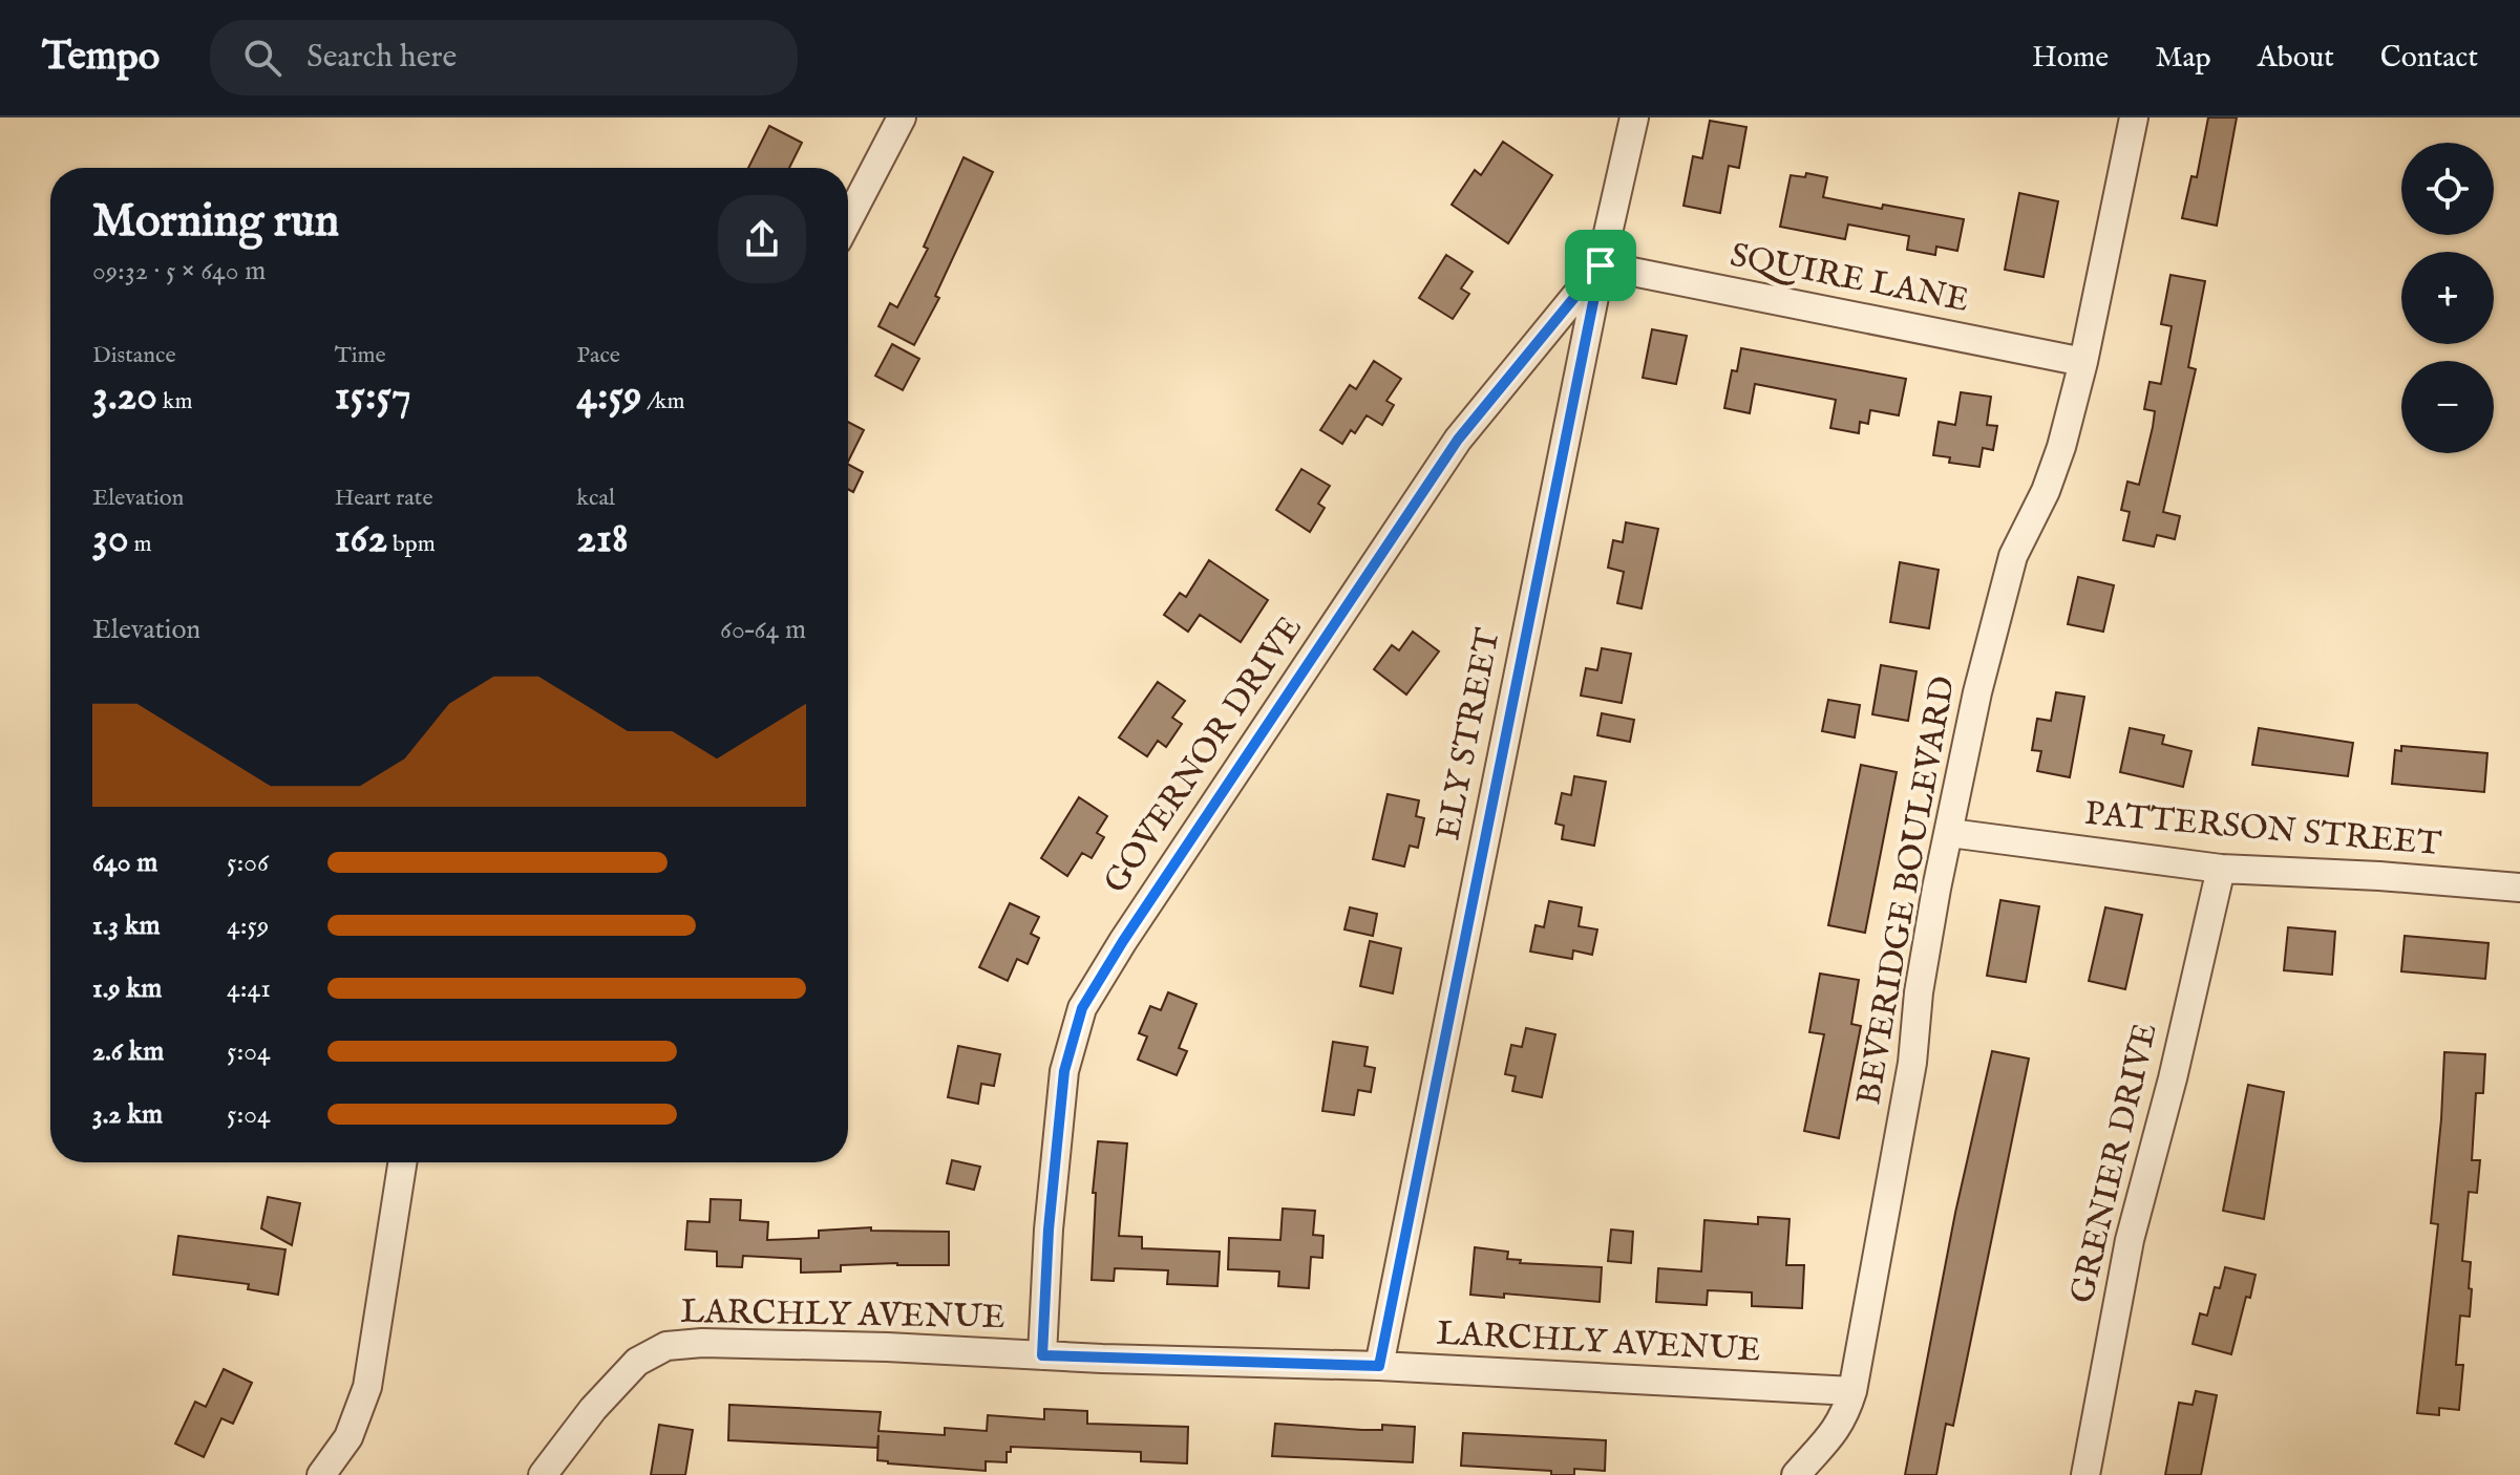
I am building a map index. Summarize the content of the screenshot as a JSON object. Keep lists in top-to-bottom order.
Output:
{
  "streets": {
    "street": [
      "SQUIRE LANE",
      "ELY STREET",
      "GOVERNOR DRIVE",
      "PATTERSON STREET",
      "BEVERIDGE BOULEVARD",
      "GRENIER DRIVE",
      "LARCHLY AVENUE"
    ]
  },
  "crossings": [
    ["SQUIRE LANE", "ELY STREET"],
    ["SQUIRE LANE", "GOVERNOR DRIVE"],
    ["SQUIRE LANE", "BEVERIDGE BOULEVARD"],
    ["ELY STREET", "GOVERNOR DRIVE"],
    ["ELY STREET", "LARCHLY AVENUE"],
    ["GOVERNOR DRIVE", "LARCHLY AVENUE"],
    ["PATTERSON STREET", "BEVERIDGE BOULEVARD"],
    ["PATTERSON STREET", "GRENIER DRIVE"],
    ["BEVERIDGE BOULEVARD", "LARCHLY AVENUE"]
  ],
  "page": {
    "header": "Tempo",
    "search": "Search here",
    "nav": [
      "Home",
      "Map",
      "About",
      "Contact"
    ],
    "map_buttons": ["+", "−"],
    "heading": ["Morning run", "09:32 · 5 × 640 m"],
    "stats": [
      ["Distance", "3.20 km"],
      ["Time", "15:57"],
      ["Pace", "4:59 /km"],
      ["Elevation", "30 m"],
      ["Heart rate", "162 bpm"],
      ["kcal", "218"]
    ],
    "chart": ["Elevation", "60–64 m"],
    "list": [
      {
        "name": "640 m",
        "note": "5:06"
      },
      {
        "name": "1.3 km",
        "note": "4:59"
      },
      {
        "name": "1.9 km",
        "note": "4:41"
      },
      {
        "name": "2.6 km",
        "note": "5:04"
      },
      {
        "name": "3.2 km",
        "note": "5:04"
      }
    ]
  }
}
